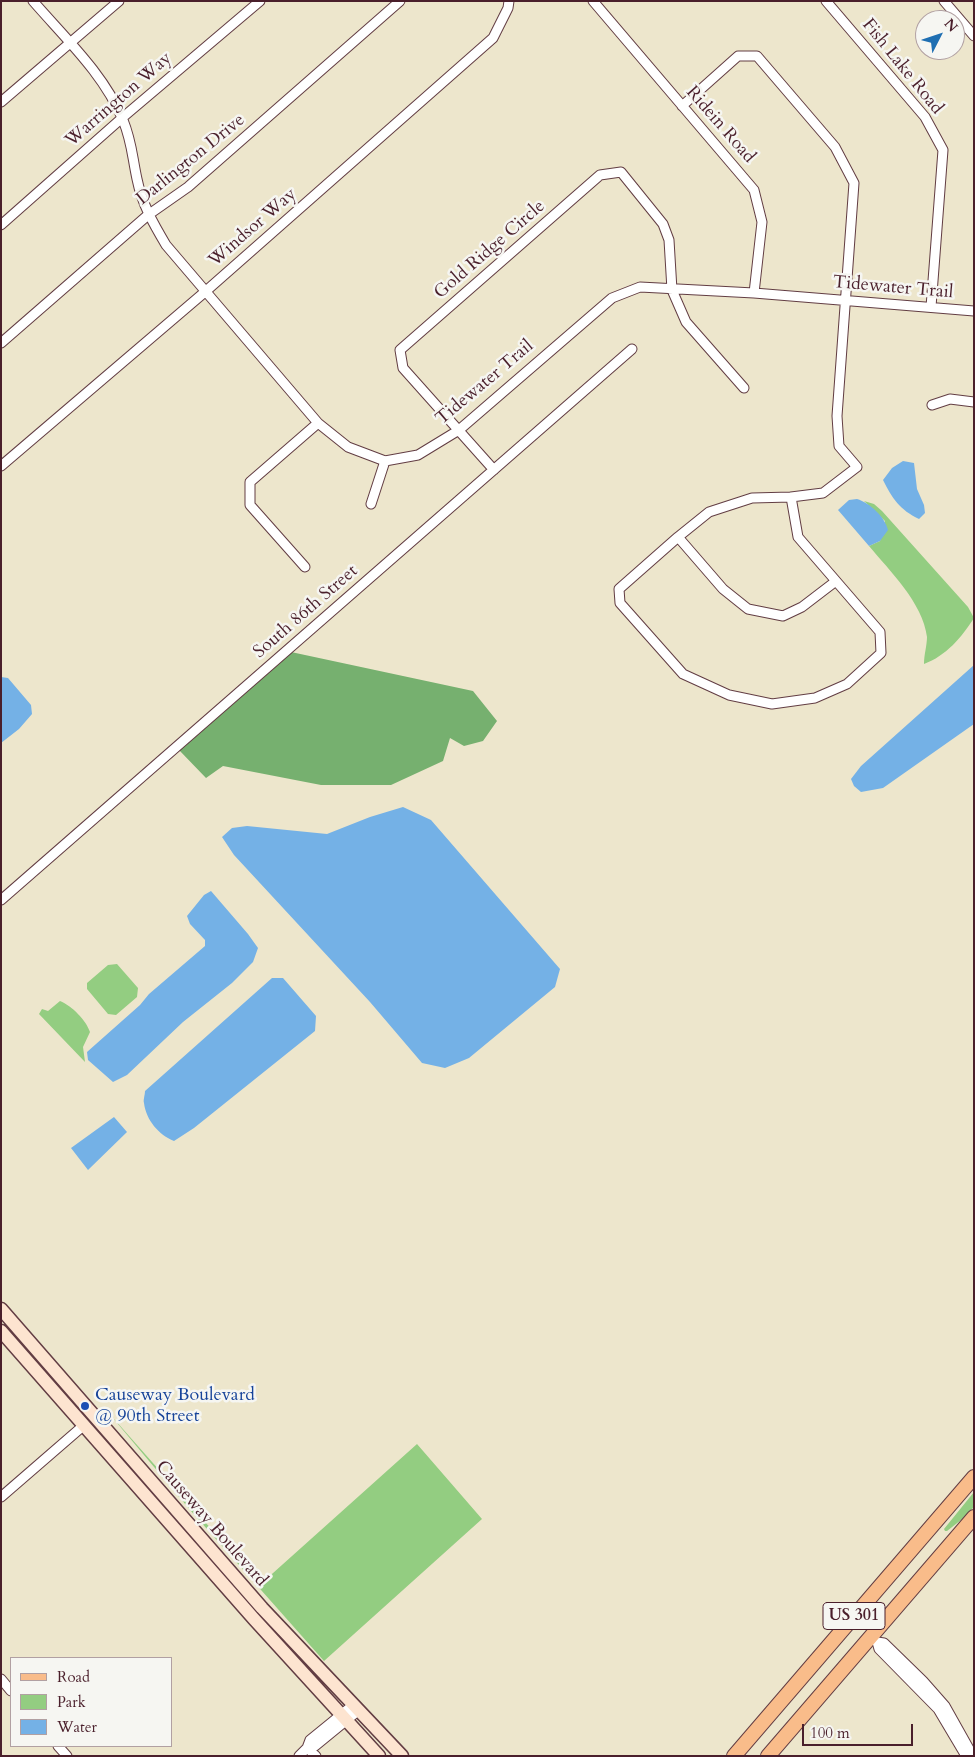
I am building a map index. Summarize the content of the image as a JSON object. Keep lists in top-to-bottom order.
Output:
{
  "streets": {
    "main road": ["Causeway Boulevard", "US 301"],
    "street": [
      "Fish Lake Road",
      "Warrington Way",
      "Ridein Road",
      "Darlington Drive",
      "Windsor Way",
      "Gold Ridge Circle",
      "Tidewater Trail",
      "South 86th Street"
    ]
  },
  "crossings": [
    ["Fish Lake Road", "Tidewater Trail"],
    ["Ridein Road", "Tidewater Trail"],
    ["Gold Ridge Circle", "Tidewater Trail"],
    ["Gold Ridge Circle", "South 86th Street"]
  ],
  "places": ["Causeway Boulevard @ 90th Street"],
  "legend": ["Road", "Park", "Water"],
  "scale_bar": "100 m",
  "north": "top right"
}
